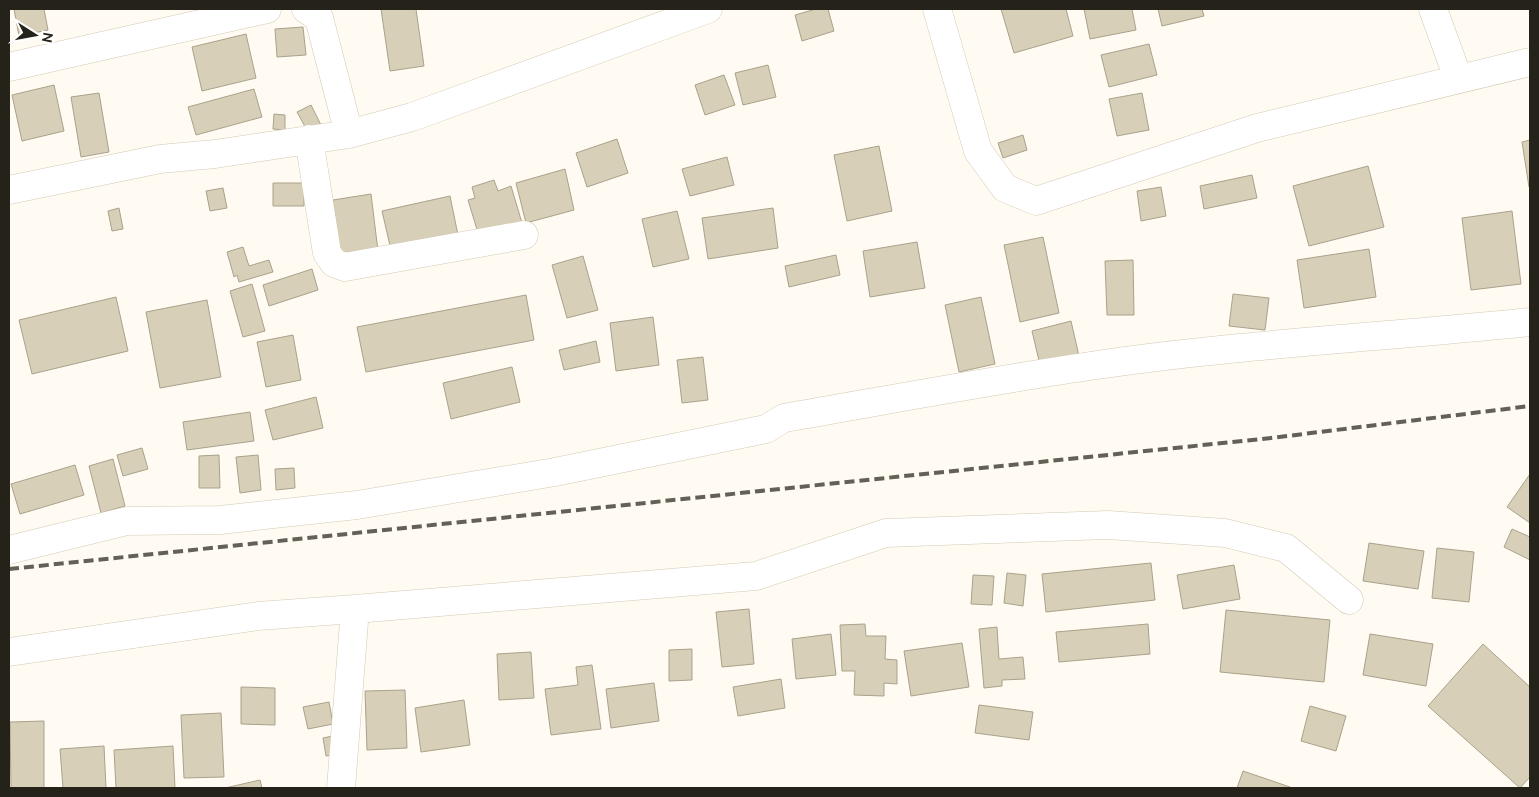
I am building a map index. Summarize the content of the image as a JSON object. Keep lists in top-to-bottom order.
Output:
{
  "north": "right"
}
